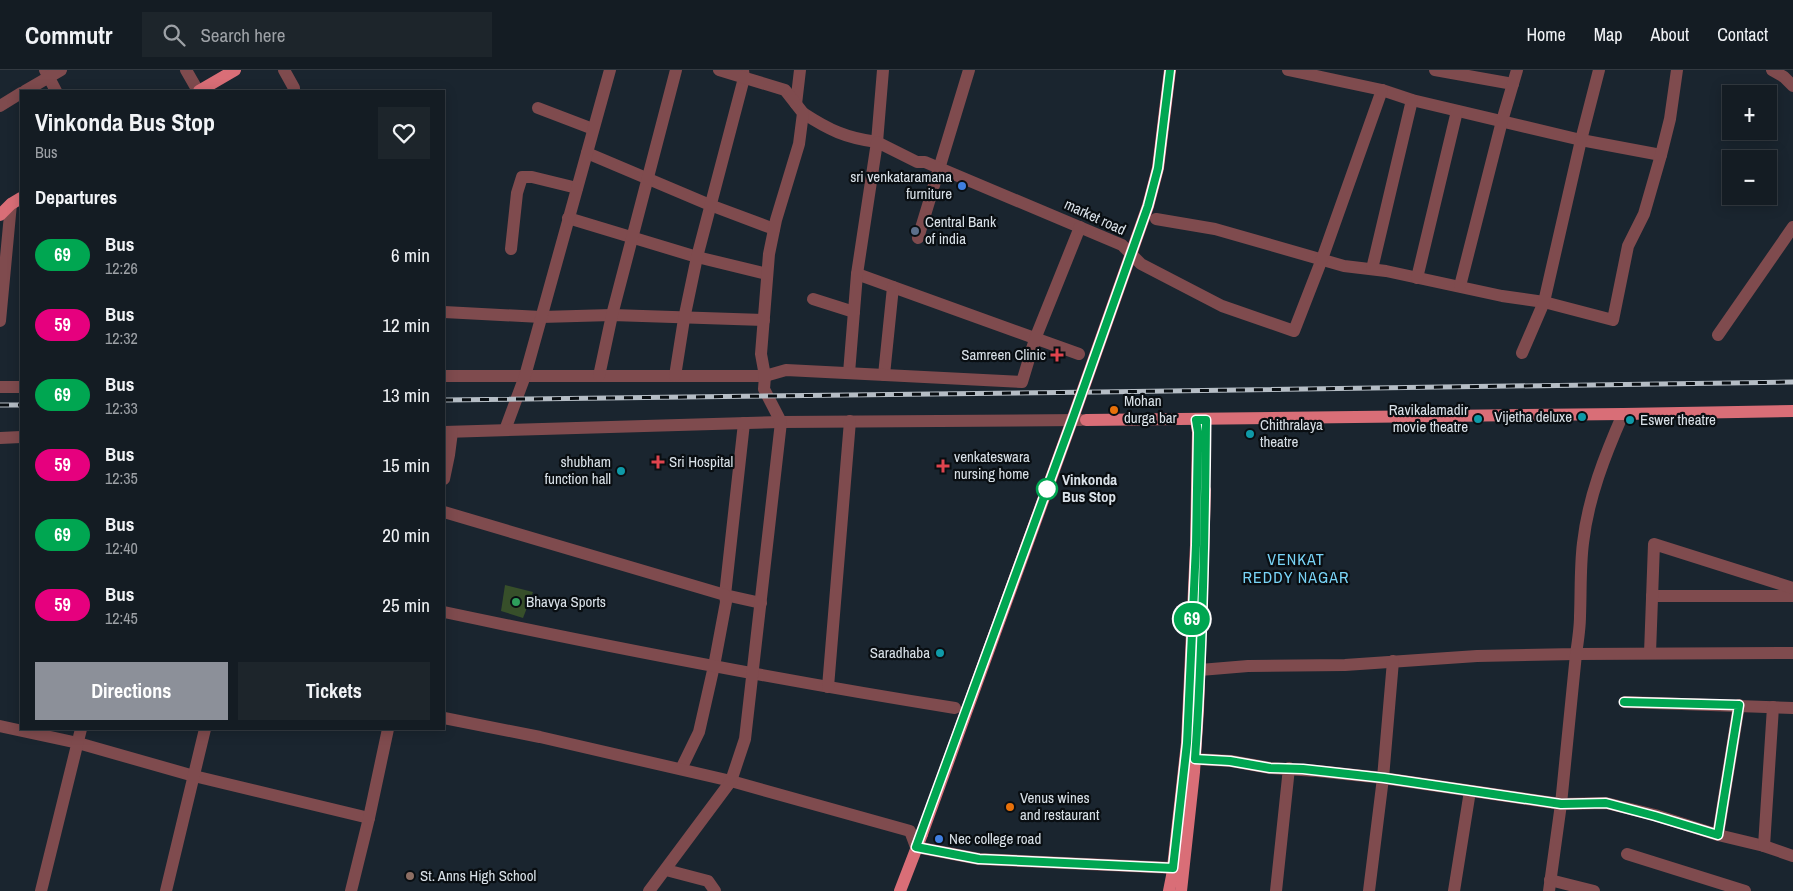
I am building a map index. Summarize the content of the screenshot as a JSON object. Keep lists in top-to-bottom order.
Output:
{
  "streets": {
    "street": ["market road"]
  },
  "districts": ["VENKAT REDDY NAGAR"],
  "places": {
    "other": [
      "sri venkataramana furniture",
      "Central Bank of india",
      "Mohan durga bar",
      "Vijetha deluxe",
      "Ravikalamadir movie theatre",
      "Eswer theatre",
      "Chithralaya theatre",
      "shubham function hall",
      "Vinkonda Bus Stop",
      "Bhavya Sports",
      "Saradhaba",
      "Venus wines and restaurant",
      "Nec college road",
      "St. Anns High School"
    ],
    "health": ["Samreen Clinic", "Sri Hospital", "venkateswara nursing home"]
  },
  "lines": ["bus line 69"],
  "page": {
    "header": "Commutr",
    "search": "Search here",
    "nav": [
      "Home",
      "Map",
      "About",
      "Contact"
    ],
    "on_map": "69",
    "map_buttons": ["+", "−"],
    "heading": [
      ["Vinkonda Bus Stop", "Bus"],
      "Departures"
    ],
    "list": [
      {
        "mark": "69",
        "name": "Bus",
        "note": "12:26",
        "value": "6 min"
      },
      {
        "mark": "59",
        "name": "Bus",
        "note": "12:32",
        "value": "12 min"
      },
      {
        "mark": "69",
        "name": "Bus",
        "note": "12:33",
        "value": "13 min"
      },
      {
        "mark": "59",
        "name": "Bus",
        "note": "12:35",
        "value": "15 min"
      },
      {
        "mark": "69",
        "name": "Bus",
        "note": "12:40",
        "value": "20 min"
      },
      {
        "mark": "59",
        "name": "Bus",
        "note": "12:45",
        "value": "25 min"
      }
    ],
    "buttons": ["Directions", "Tickets"]
  }
}
